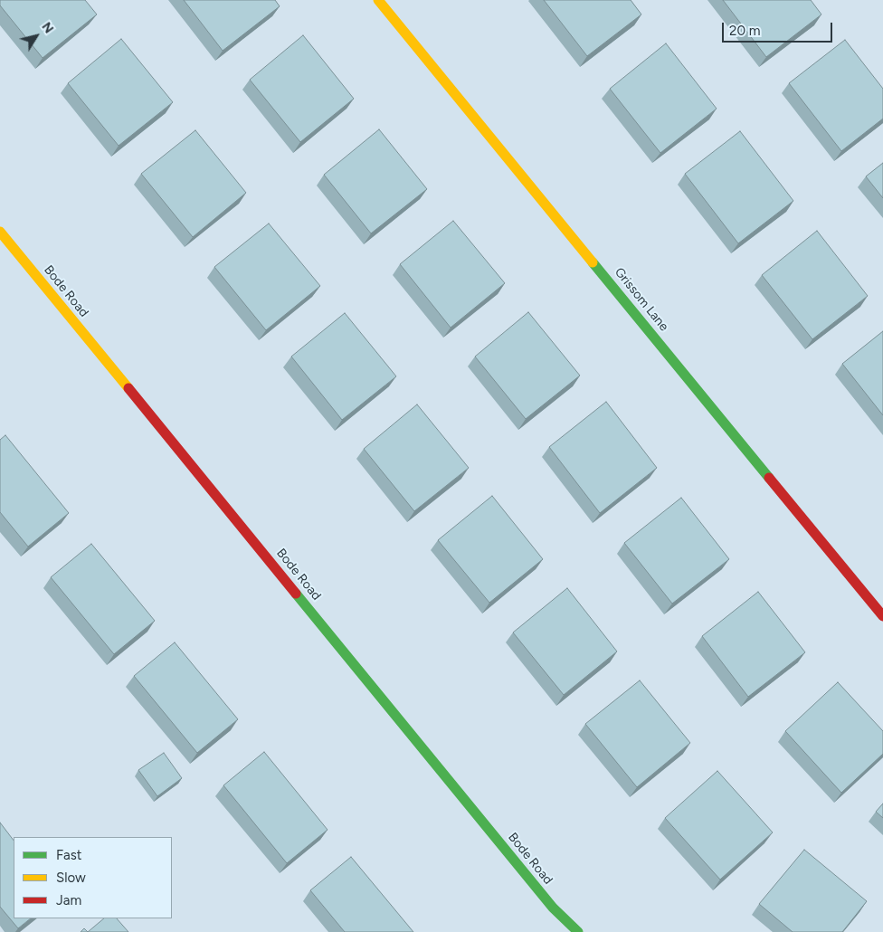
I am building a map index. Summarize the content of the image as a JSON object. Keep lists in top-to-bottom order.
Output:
{
  "streets": {
    "street": ["Bode Road", "Grissom Lane"]
  },
  "legend": ["Fast", "Slow", "Jam"],
  "scale_bar": "20 m",
  "north": "top right"
}
